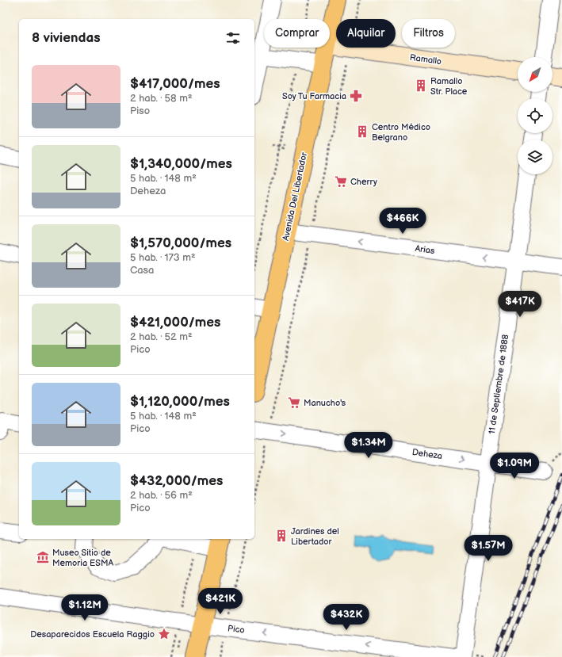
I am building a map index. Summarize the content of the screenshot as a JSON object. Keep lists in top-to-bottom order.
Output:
{
  "streets": {
    "main road": ["Avenida Del Libertador"],
    "street": [
      "Ramallo",
      "Arias",
      "11 de Septiembre de 1888",
      "Deheza",
      "Pico"
    ]
  },
  "crossings": [
    ["Avenida Del Libertador", "Arias"],
    ["Arias", "11 de Septiembre de 1888"],
    ["11 de Septiembre de 1888", "Deheza"]
  ],
  "one_way": ["Arias", "Deheza", "Pico"],
  "places": {
    "building": ["Ramallo Str. Place", "Centro Médico Belgrano", "Jardines del Libertador"],
    "pharmacy": ["Soy Tu Farmacia"],
    "supermarket": ["Cherry", "Manucho's"],
    "museum": ["Museo Sitio de Memoria ESMA"],
    "place": ["Desaparecidos Escuela Raggio"]
  },
  "north": "bottom left",
  "page": {
    "chip": ["Comprar", "Alquilar", "Filtros"],
    "heading": "8 viviendas",
    "list": [
      {
        "name": "$417,000/mes",
        "note": "2 hab. · 58 m² · Piso"
      },
      {
        "name": "$1,340,000/mes",
        "note": "5 hab. · 148 m² · Deheza"
      },
      {
        "name": "$1,570,000/mes",
        "note": "5 hab. · 173 m² · Casa"
      },
      {
        "name": "$421,000/mes",
        "note": "2 hab. · 52 m² · Pico"
      },
      {
        "name": "$1,120,000/mes",
        "note": "5 hab. · 148 m² · Pico"
      },
      {
        "name": "$432,000/mes",
        "note": "2 hab. · 56 m² · Pico"
      }
    ],
    "price": [
      "$466K",
      "$417K",
      "$1.34M",
      "$1.09M",
      "$1.57M",
      "$421K",
      "$1.12M",
      "$432K"
    ]
  }
}
